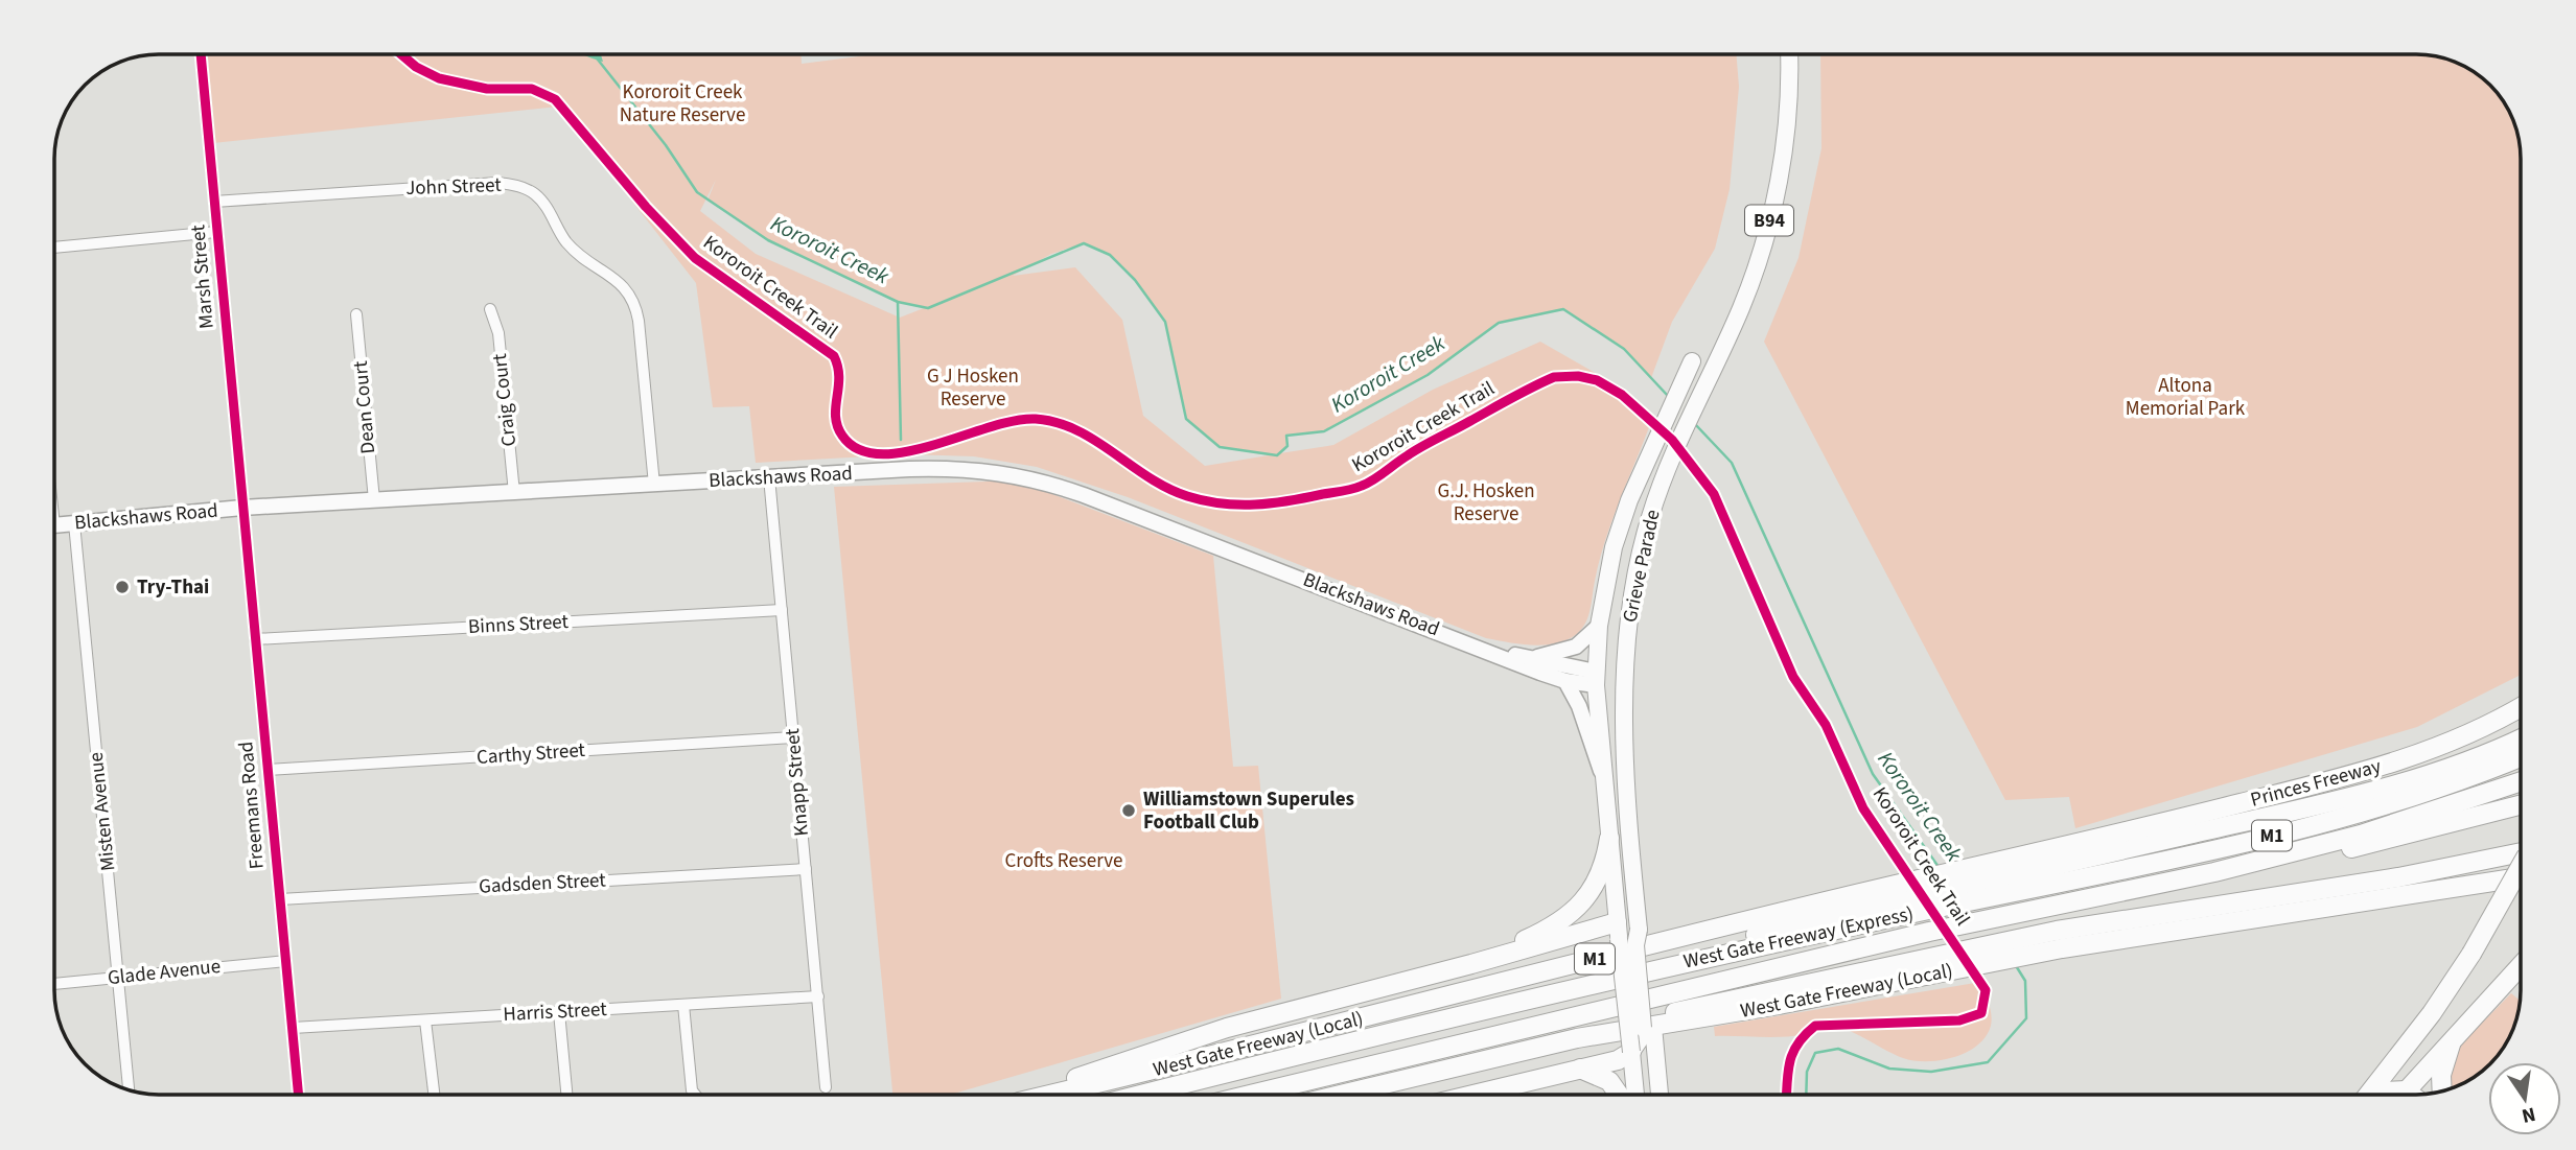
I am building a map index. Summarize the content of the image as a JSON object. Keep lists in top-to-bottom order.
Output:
{
  "streets": {
    "highway": [
      "Princes Freeway",
      "M1",
      "West Gate Freeway (Express)",
      "West Gate Freeway (Local)"
    ],
    "main road": ["B94", "Blackshaws Road", "Grieve Parade"],
    "street": [
      "John Street",
      "Marsh Street",
      "Craig Court",
      "Dean Court",
      "Binns Street",
      "Carthy Street",
      "Knapp Street",
      "Freemans Road",
      "Misten Avenue",
      "Gadsden Street",
      "Glade Avenue",
      "Harris Street"
    ],
    "cycle path": ["Kororoit Creek Trail"]
  },
  "crossings": [
    ["John Street", "Marsh Street"],
    ["John Street", "Blackshaws Road"],
    ["Marsh Street", "Blackshaws Road"],
    ["Marsh Street", "Freemans Road"],
    ["Craig Court", "Blackshaws Road"],
    ["Dean Court", "Blackshaws Road"],
    ["Blackshaws Road", "Grieve Parade"],
    ["Blackshaws Road", "Knapp Street"],
    ["Blackshaws Road", "Freemans Road"],
    ["Blackshaws Road", "Misten Avenue"],
    ["Binns Street", "Knapp Street"],
    ["Binns Street", "Freemans Road"],
    ["Carthy Street", "Knapp Street"],
    ["Carthy Street", "Freemans Road"],
    ["Knapp Street", "Gadsden Street"],
    ["Knapp Street", "Harris Street"],
    ["Princes Freeway", "West Gate Freeway (Local)"],
    ["Freemans Road", "Gadsden Street"],
    ["Freemans Road", "Glade Avenue"],
    ["Freemans Road", "Harris Street"],
    ["Misten Avenue", "Glade Avenue"],
    ["West Gate Freeway (Express)", "West Gate Freeway (Local)"]
  ],
  "water": ["Kororoit Creek"],
  "parks": [
    "Kororoit Creek Nature Reserve",
    "G J Hosken Reserve",
    "Altona Memorial Park",
    "G.J. Hosken Reserve",
    "Crofts Reserve"
  ],
  "places": ["Try-Thai", "Williamstown Superules Football Club"],
  "north": "bottom"
}
